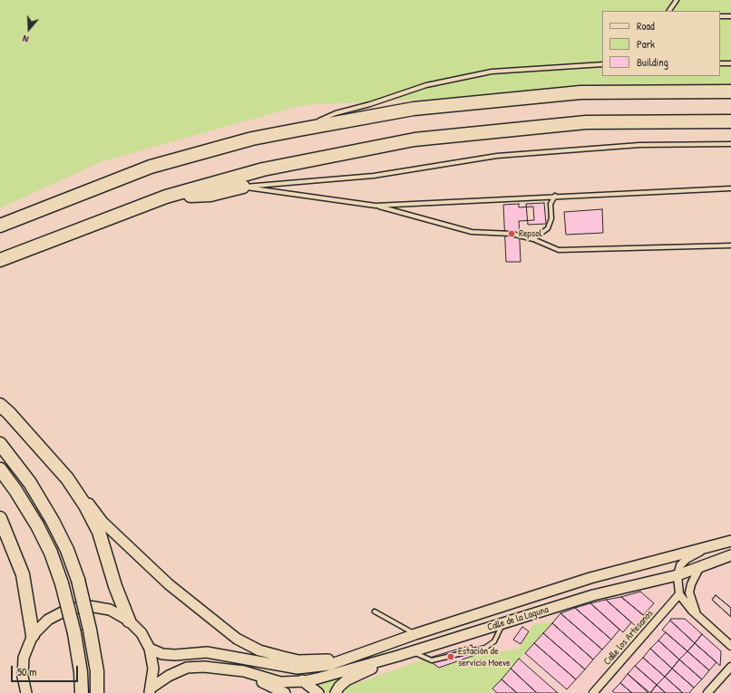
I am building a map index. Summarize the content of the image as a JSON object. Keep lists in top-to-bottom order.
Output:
{
  "streets": {
    "street": ["Calle de la Laguna", "Calle los Artesanos"]
  },
  "places": ["Repsol", "Estación de servicio Moeve"],
  "legend": ["Road", "Park", "Building"],
  "scale_bar": "50 m",
  "north": "bottom"
}
